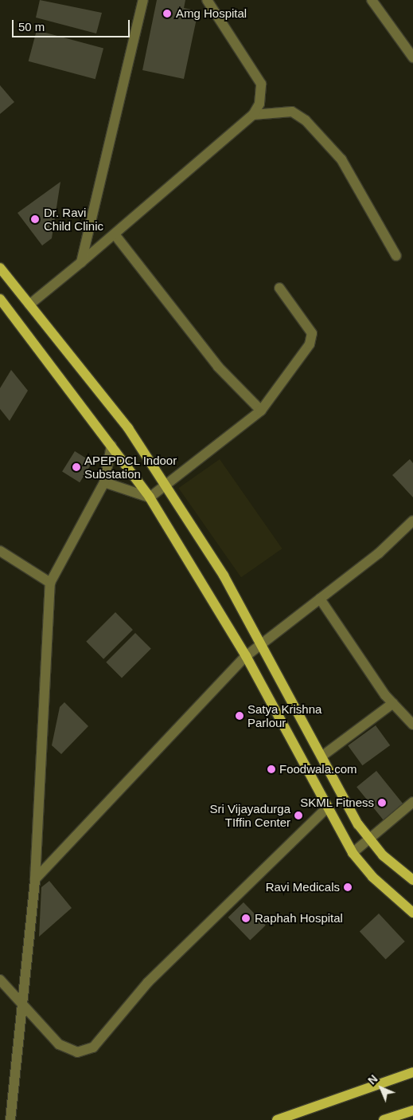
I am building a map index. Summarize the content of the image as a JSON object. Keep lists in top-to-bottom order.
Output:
{
  "places": [
    "Amg Hospital",
    "Dr. Ravi Child Clinic",
    "APEPDCL Indoor Substation",
    "Satya Krishna Parlour",
    "Foodwala.com",
    "SKML Fitness",
    "Sri Vijayadurga TIffin Center",
    "Ravi Medicals",
    "Raphah Hospital"
  ],
  "scale_bar": "50 m",
  "north": "top left"
}
